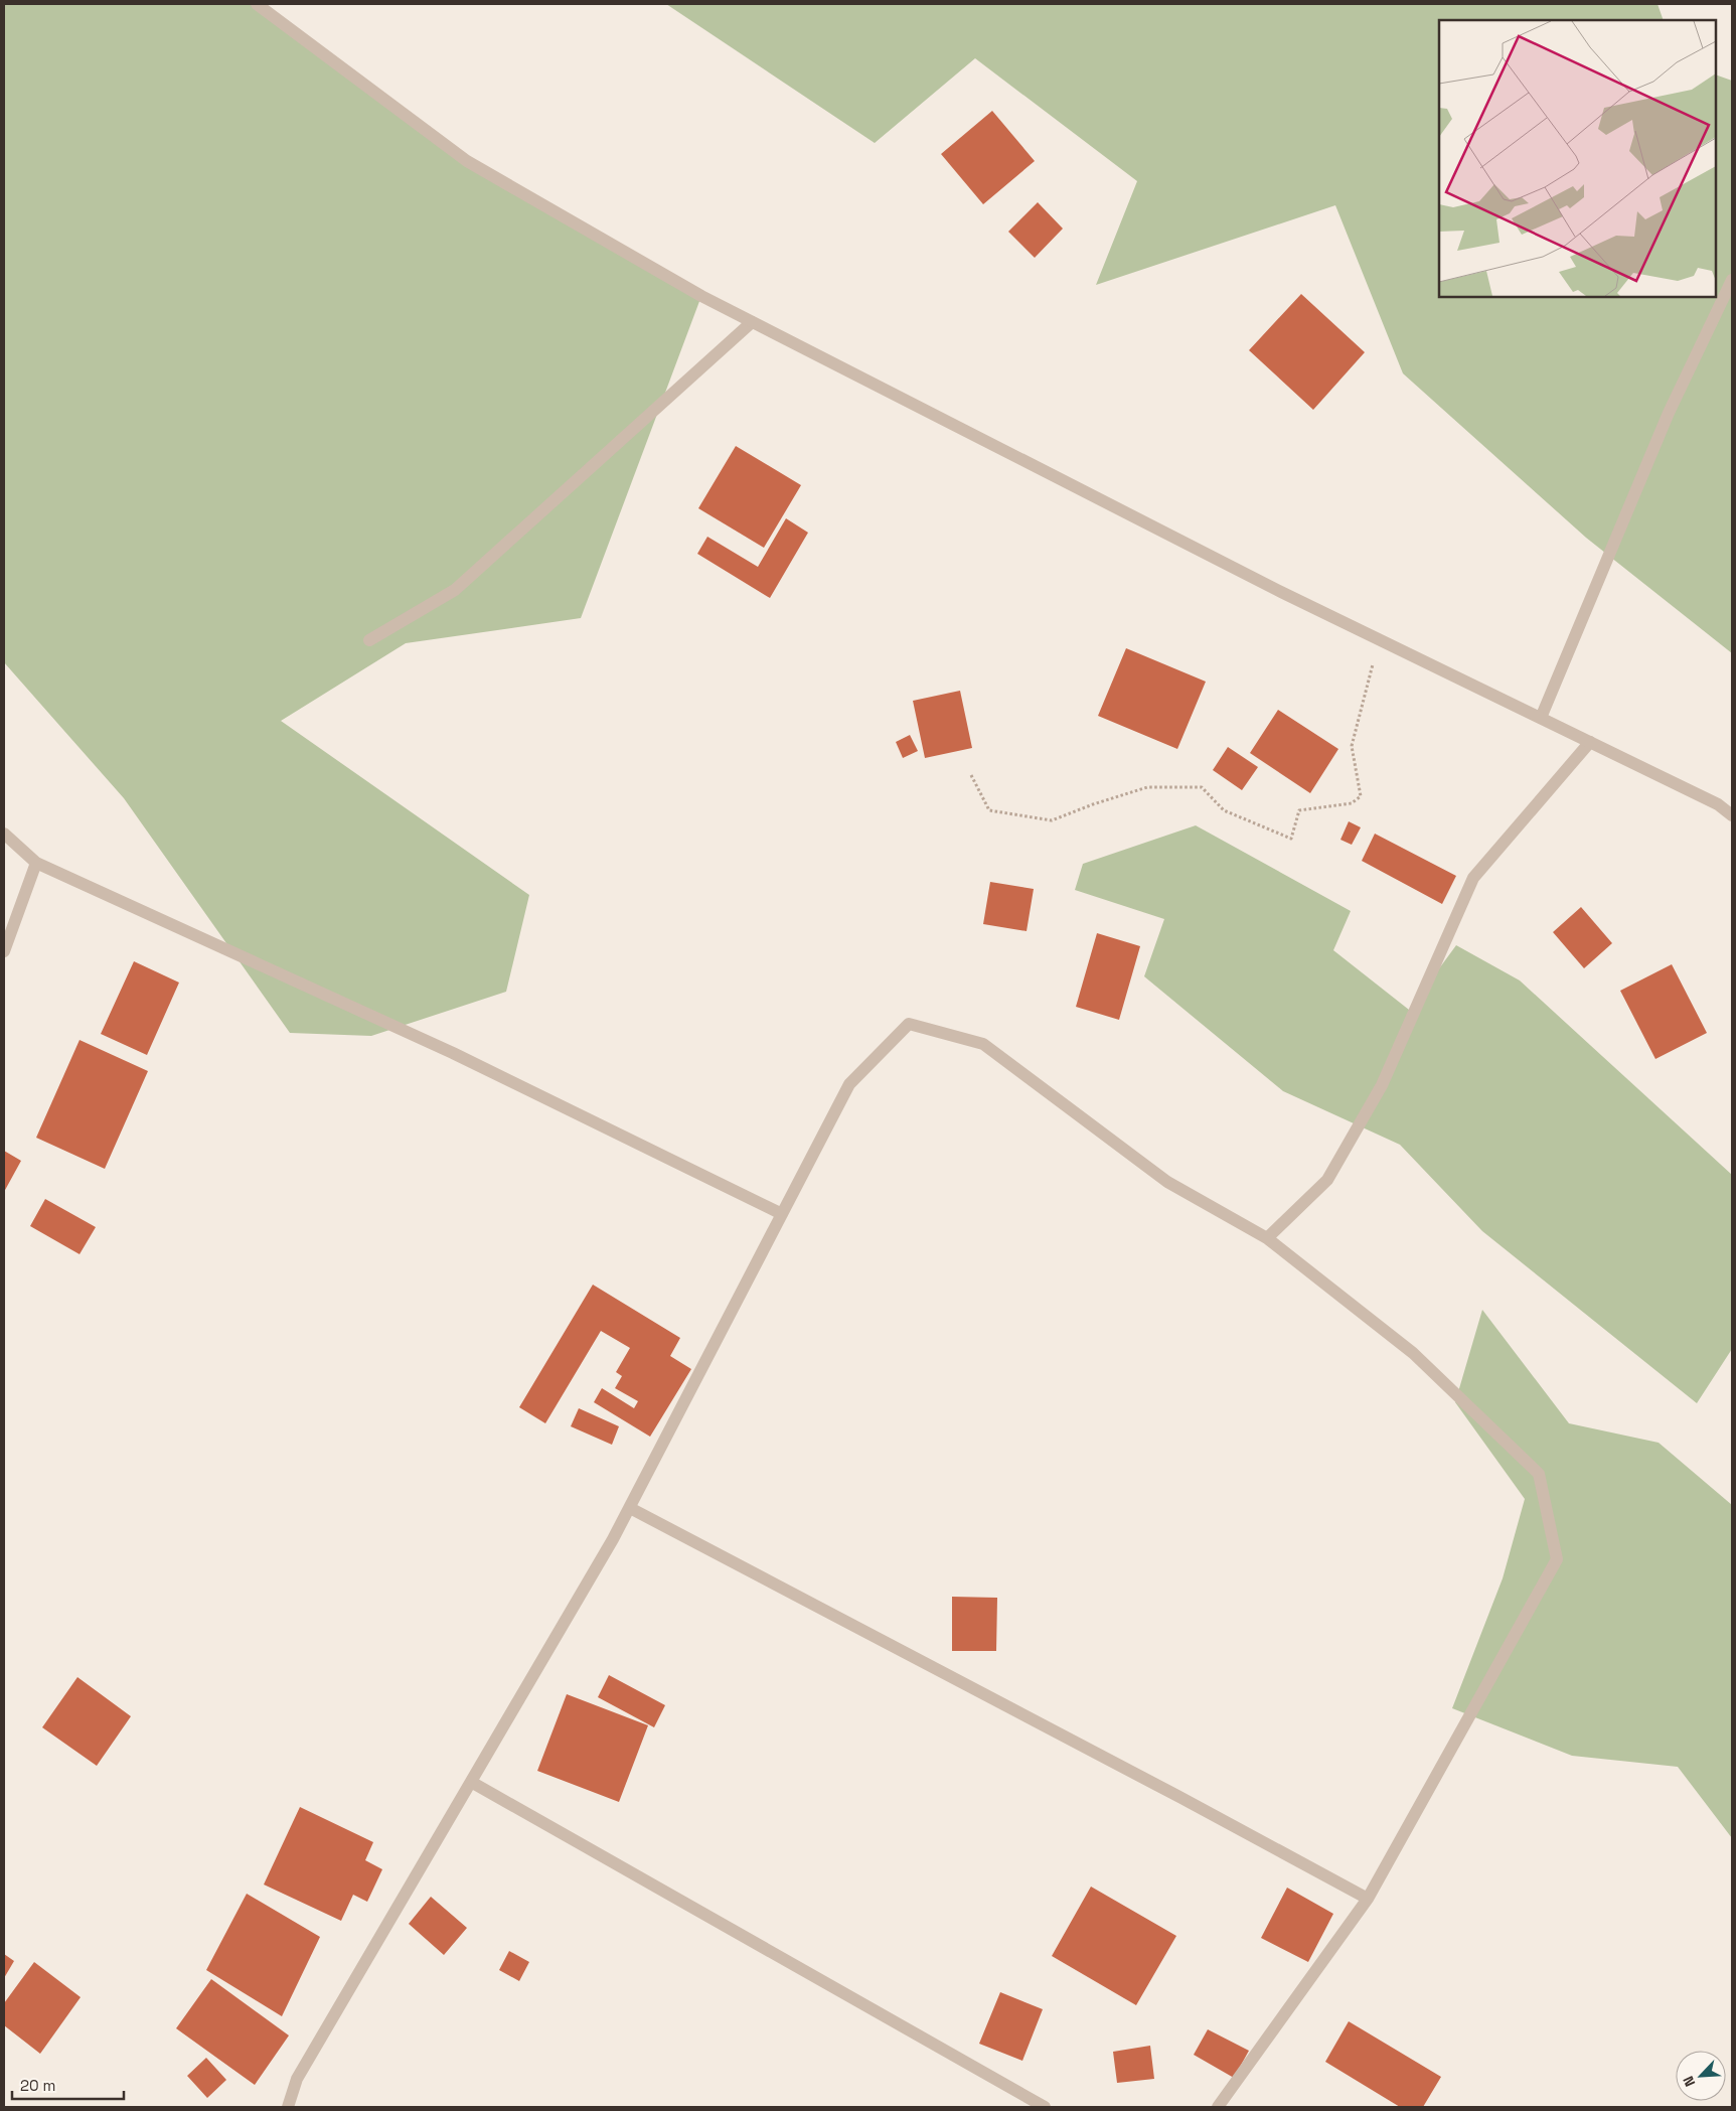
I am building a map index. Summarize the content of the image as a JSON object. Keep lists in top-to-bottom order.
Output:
{
  "scale_bar": "20 m",
  "north": "bottom left"
}
